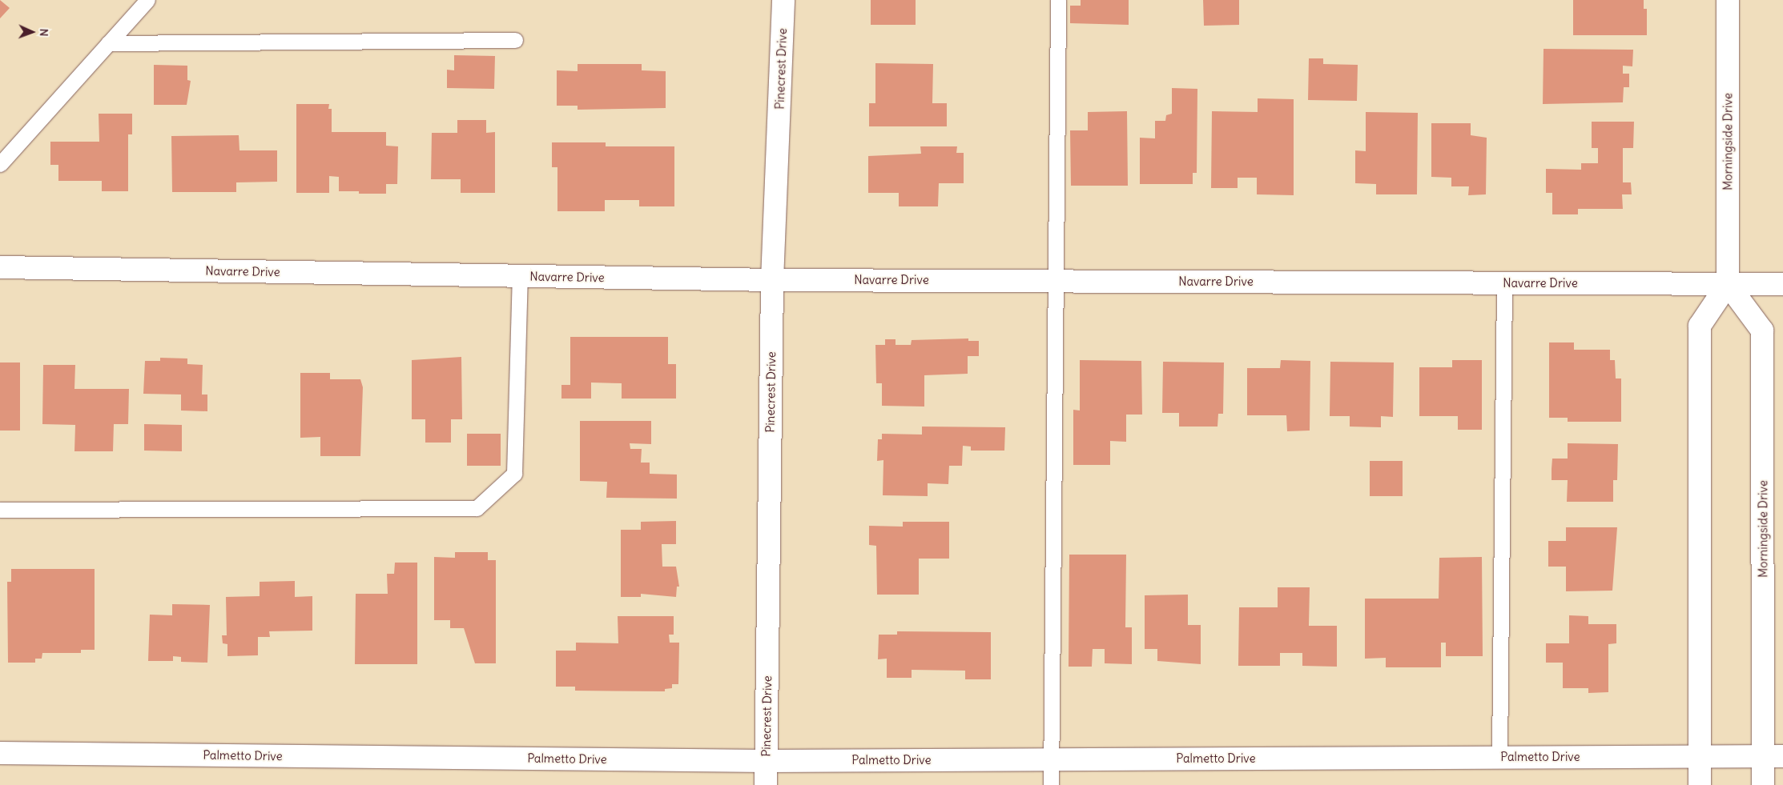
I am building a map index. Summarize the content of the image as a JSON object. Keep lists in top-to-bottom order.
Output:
{
  "streets": {
    "street": [
      "Pinecrest Drive",
      "Morningside Drive",
      "Navarre Drive",
      "Palmetto Drive"
    ]
  },
  "crossings": [
    ["Pinecrest Drive", "Navarre Drive"],
    ["Pinecrest Drive", "Palmetto Drive"],
    ["Morningside Drive", "Navarre Drive"],
    ["Morningside Drive", "Palmetto Drive"]
  ],
  "north": "right"
}
